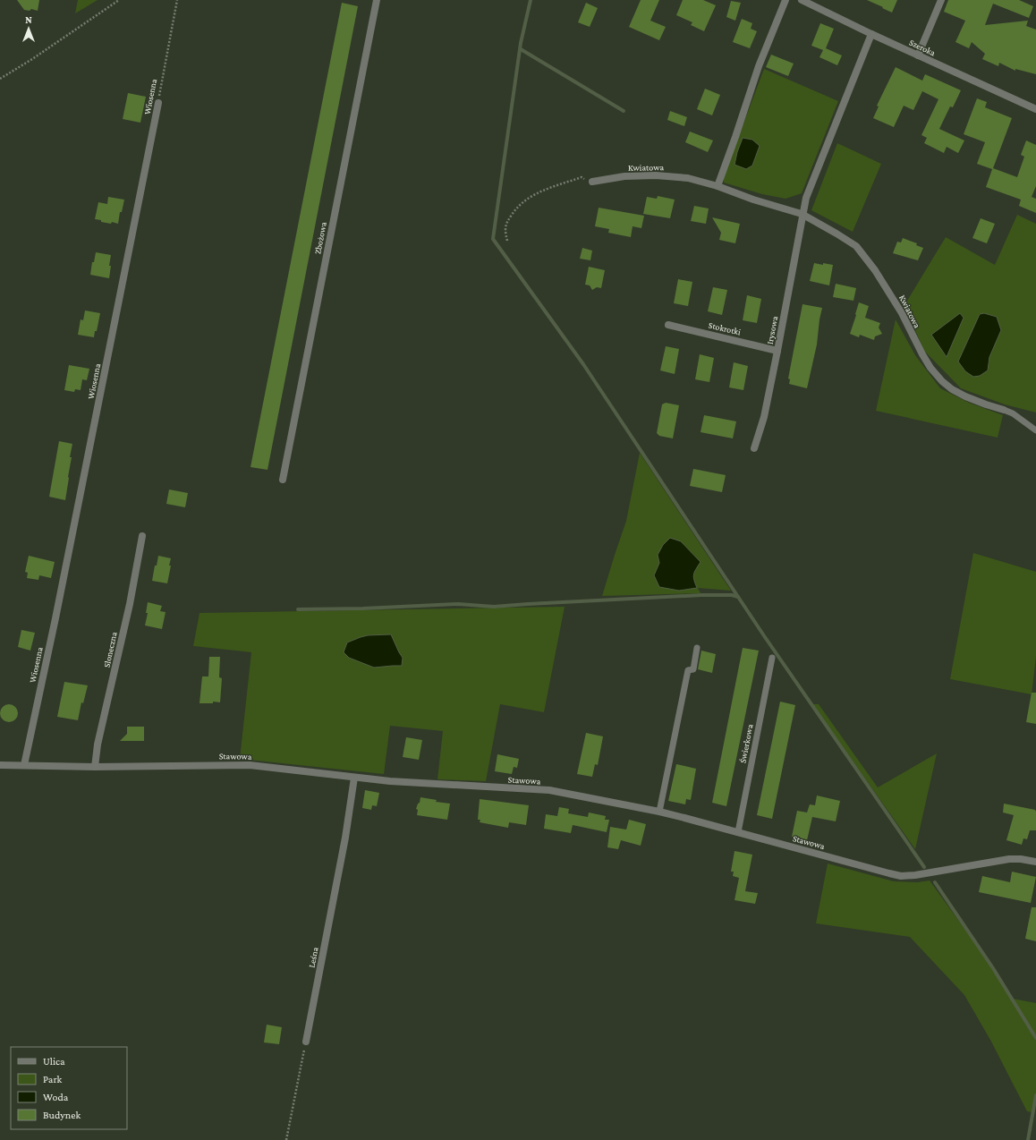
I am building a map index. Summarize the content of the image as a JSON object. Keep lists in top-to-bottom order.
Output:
{
  "streets": {
    "street": [
      "Szeroka",
      "Wiosenna",
      "Kwiatowa",
      "Zbożowa",
      "Stokrotki",
      "Irysowa",
      "Słoneczna",
      "Stawowa",
      "Leśna"
    ],
    "lane": ["Świerkowa"]
  },
  "crossings": [
    ["Wiosenna", "Stawowa"],
    ["Kwiatowa", "Irysowa"],
    ["Stokrotki", "Irysowa"],
    ["Słoneczna", "Stawowa"],
    ["Świerkowa", "Stawowa"],
    ["Stawowa", "Leśna"]
  ],
  "legend": [
    "Ulica",
    "Park",
    "Woda",
    "Budynek"
  ],
  "north": "top"
}
